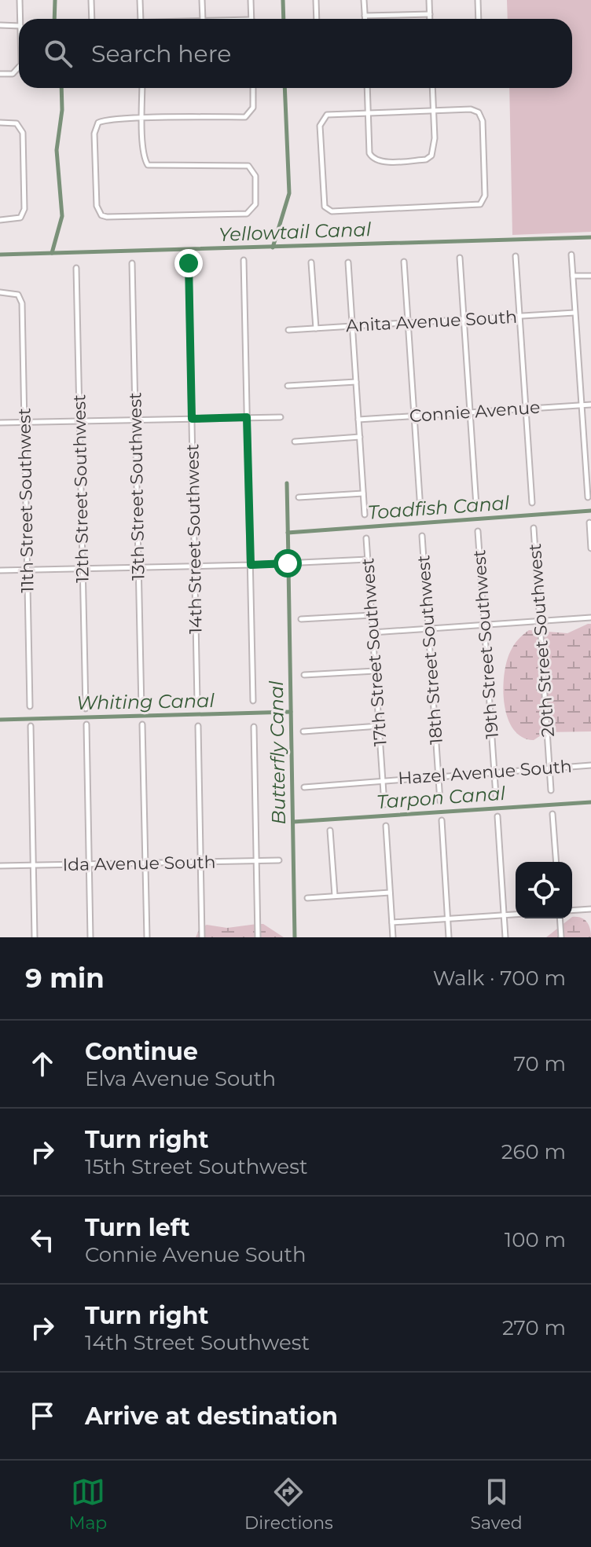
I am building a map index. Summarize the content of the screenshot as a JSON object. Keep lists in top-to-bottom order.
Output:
{
  "streets": {
    "street": [
      "Anita Avenue South",
      "Connie Avenue",
      "13th Street Southwest",
      "12th Street Southwest",
      "11th Street Southwest",
      "14th Street Southwest",
      "20th Street Southwest",
      "19th Street Southwest",
      "18th Street Southwest",
      "17th Street Southwest",
      "Hazel Avenue South",
      "Ida Avenue South"
    ]
  },
  "crossings": [
    ["20th Street Southwest", "Hazel Avenue South"],
    ["19th Street Southwest", "Hazel Avenue South"],
    ["18th Street Southwest", "Hazel Avenue South"],
    ["17th Street Southwest", "Hazel Avenue South"]
  ],
  "water": [
    "Yellowtail Canal",
    "Toadfish Canal",
    "Whiting Canal",
    "Butterfly Canal",
    "Tarpon Canal"
  ],
  "page": {
    "search": "Search here",
    "heading": ["9 min", "Walk · 700 m"],
    "list": [
      ["Continue", "Elva Avenue South", "70 m"],
      ["Turn right", "15th Street Southwest", "260 m"],
      ["Turn left", "Connie Avenue South", "100 m"],
      ["Turn right", "14th Street Southwest", "270 m"],
      "Arrive at destination"
    ],
    "nav": ["Map", "Directions", "Saved"]
  }
}
